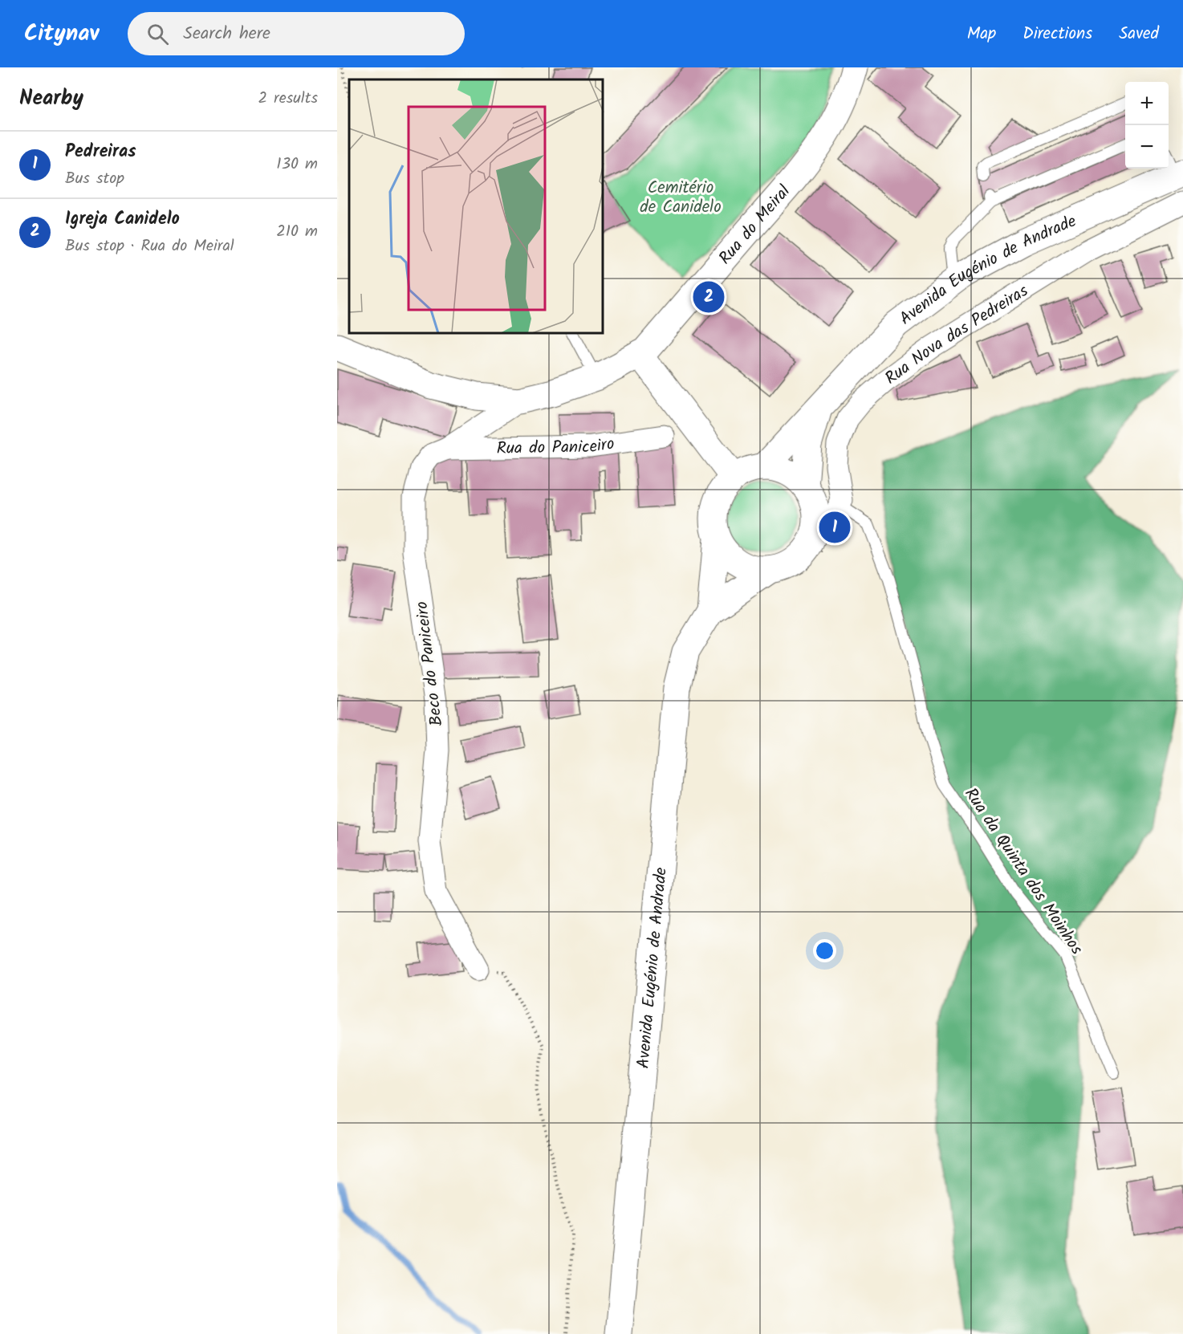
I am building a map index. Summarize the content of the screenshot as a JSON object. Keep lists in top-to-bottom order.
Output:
{
  "streets": {
    "main road": ["Rua do Meiral", "Avenida Eugénio de Andrade"],
    "street": ["Rua Nova das Pedreiras", "Rua do Paniceiro", "Beco do Paniceiro"],
    "lane": ["Rua da Quinta dos Moinhos"]
  },
  "crossings": [
    ["Rua do Meiral", "Beco do Paniceiro"],
    ["Rua Nova das Pedreiras", "Rua da Quinta dos Moinhos"],
    ["Rua do Paniceiro", "Beco do Paniceiro"]
  ],
  "parks": ["Cemitério de Canidelo"],
  "page": {
    "header": "Citynav",
    "search": "Search here",
    "nav": ["Map", "Directions", "Saved"],
    "heading": ["Nearby", "2 results"],
    "map_buttons": ["+", "−"],
    "list": [
      {
        "mark": "1",
        "name": "Pedreiras",
        "note": "Bus stop",
        "value": "130 m"
      },
      {
        "mark": "2",
        "name": "Igreja Canidelo",
        "note": "Bus stop · Rua do Meiral",
        "value": "210 m"
      }
    ],
    "pins": ["2", "1"]
  }
}
